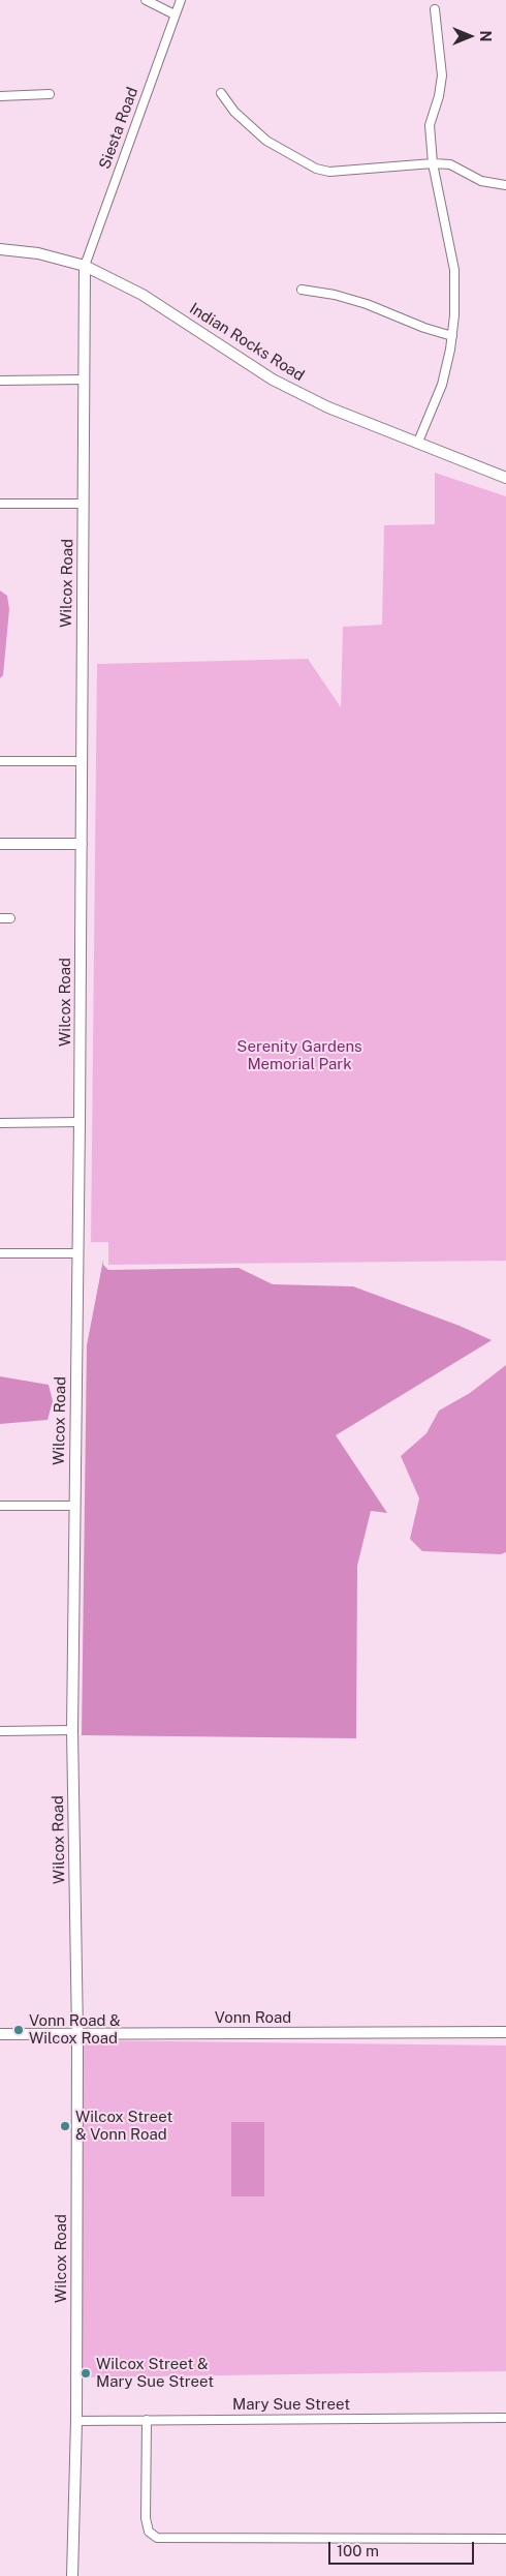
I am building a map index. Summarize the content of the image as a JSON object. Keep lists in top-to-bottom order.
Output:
{
  "streets": {
    "street": [
      "Siesta Road",
      "Indian Rocks Road",
      "Wilcox Road",
      "Vonn Road",
      "Mary Sue Street"
    ]
  },
  "crossings": [
    ["Siesta Road", "Indian Rocks Road"],
    ["Siesta Road", "Wilcox Road"],
    ["Indian Rocks Road", "Wilcox Road"],
    ["Wilcox Road", "Vonn Road"],
    ["Wilcox Road", "Mary Sue Street"]
  ],
  "parks": ["Serenity Gardens Memorial Park"],
  "places": ["Vonn Road & Wilcox Road", "Wilcox Street & Vonn Road", "Wilcox Street & Mary Sue Street"],
  "scale_bar": "100 m",
  "north": "right"
}
